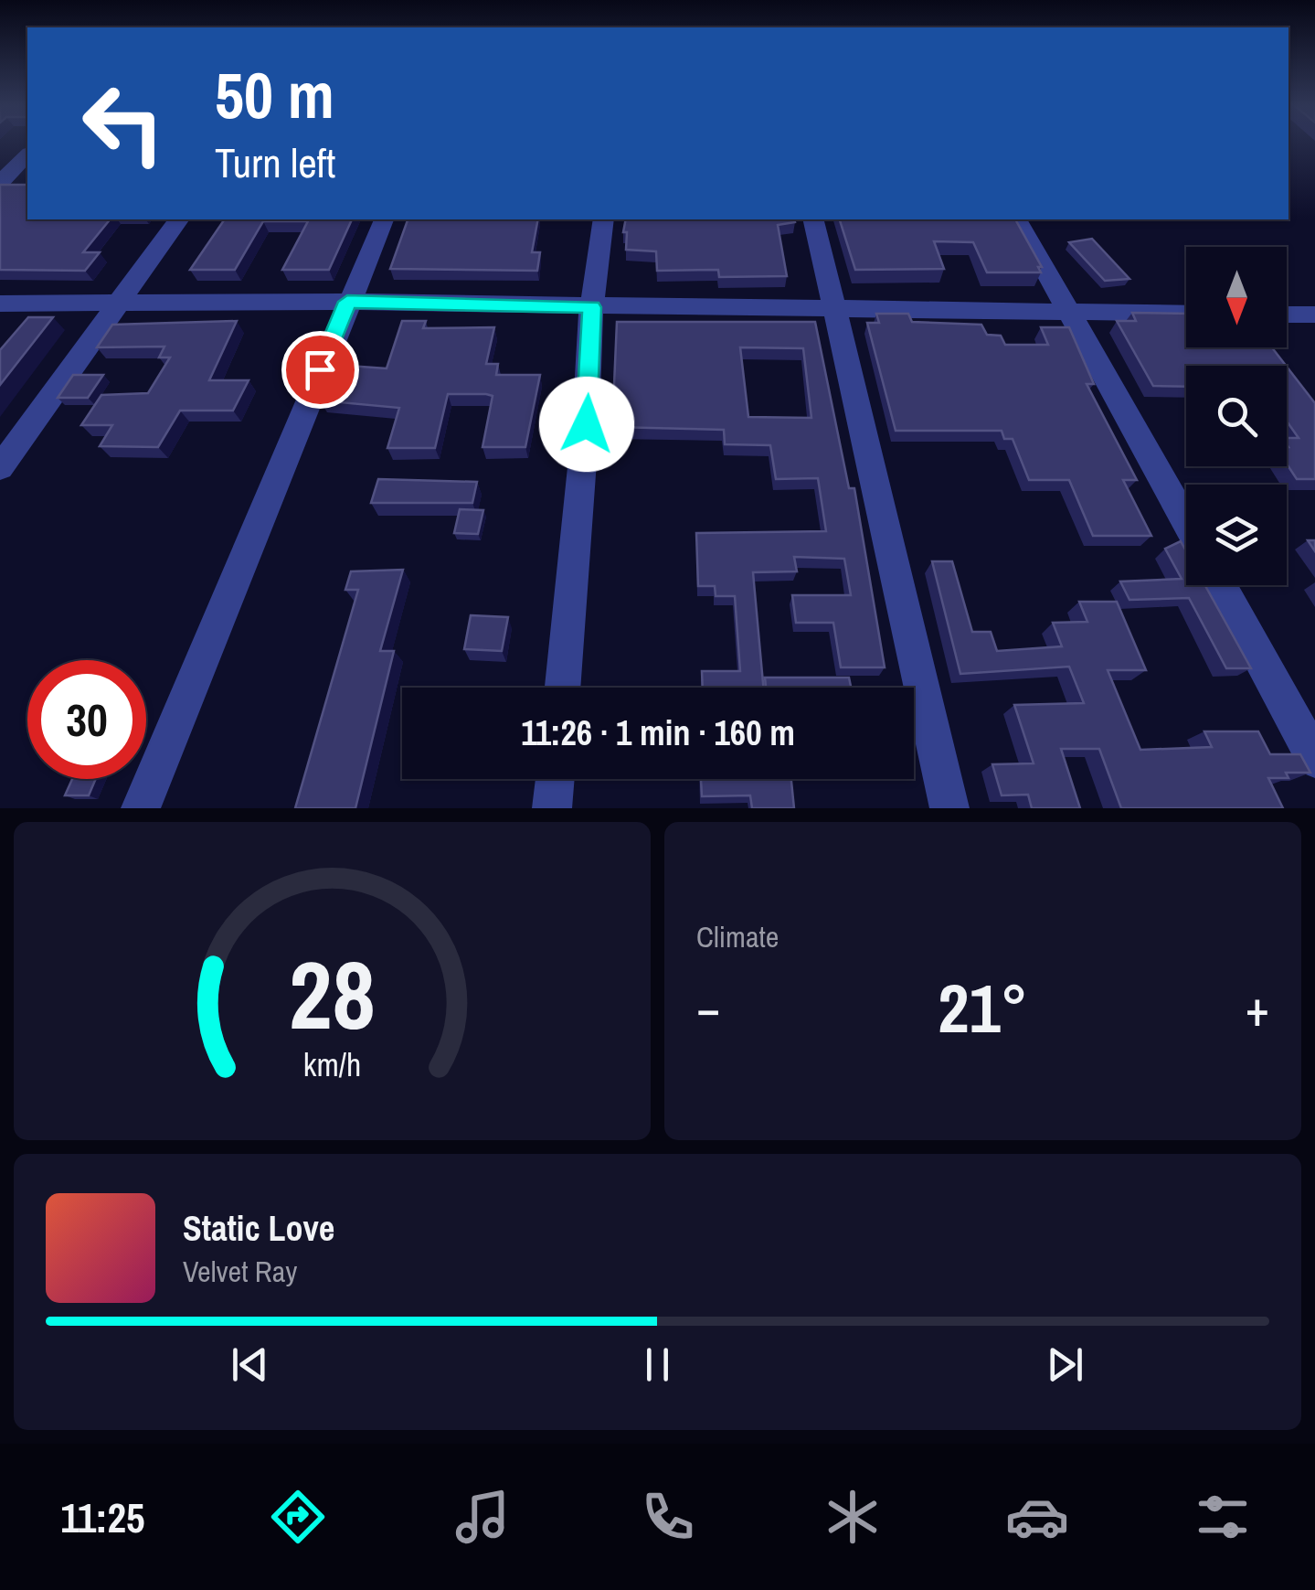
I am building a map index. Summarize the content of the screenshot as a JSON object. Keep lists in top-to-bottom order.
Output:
{
  "north": "bottom",
  "page": {
    "turn": ["50 m", "Turn left"],
    "limit": "30",
    "trip": "11:26 · 1 min · 160 m",
    "tile": "Climate",
    "heat": ["−", "21°", "+"],
    "song": ["Static Love", "Velvet Ray"],
    "tabs": "11:25",
    "gauge": ["28", "km/h"]
  }
}
